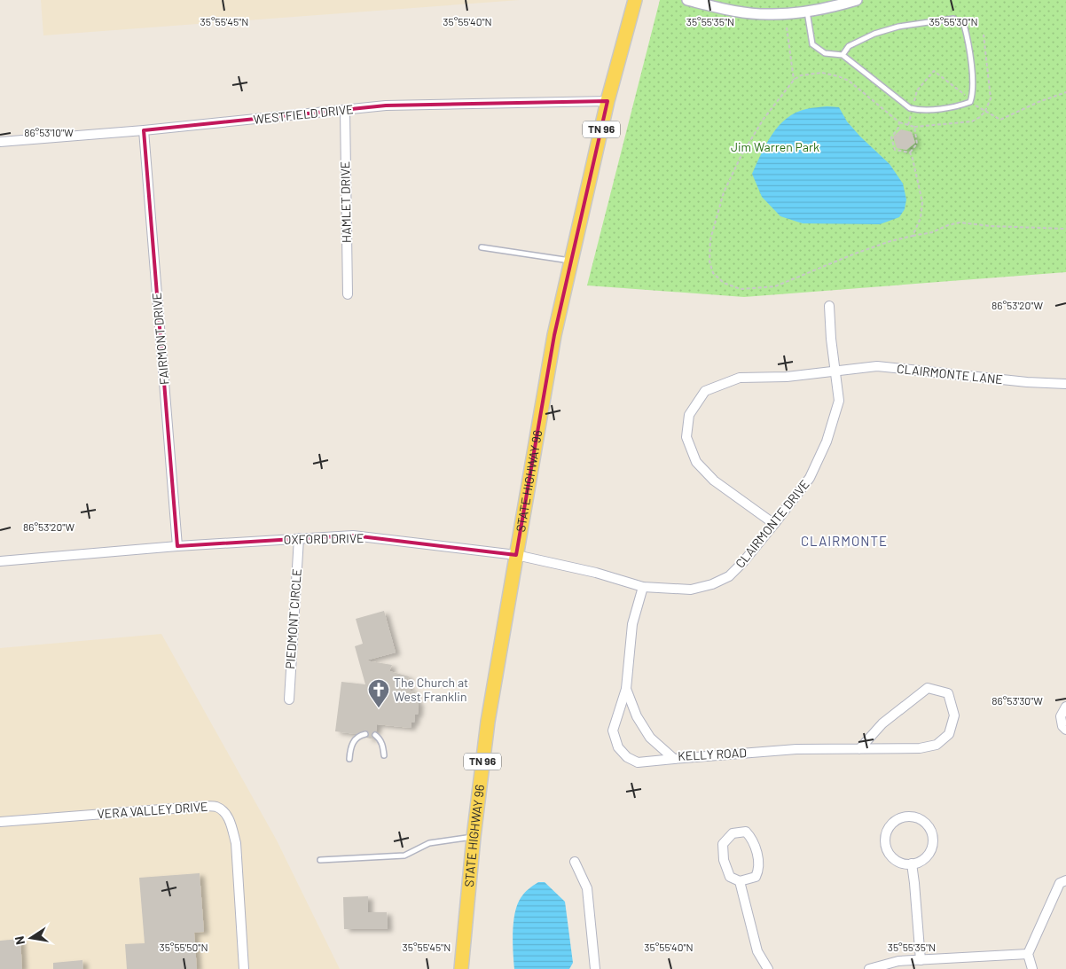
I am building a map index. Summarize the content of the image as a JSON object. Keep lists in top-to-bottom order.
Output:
{
  "streets": {
    "main road": ["TN 96", "STATE HIGHWAY 96"],
    "street": [
      "WESTFIELD DRIVE",
      "HAMLET DRIVE",
      "FAIRMONT DRIVE",
      "CLAIRMONTE LANE",
      "CLAIRMONTE DRIVE",
      "OXFORD DRIVE",
      "PIEDMONT CIRCLE",
      "KELLY ROAD",
      "VERA VALLEY DRIVE"
    ]
  },
  "crossings": [
    ["WESTFIELD DRIVE", "HAMLET DRIVE"],
    ["WESTFIELD DRIVE", "FAIRMONT DRIVE"],
    ["WESTFIELD DRIVE", "STATE HIGHWAY 96"],
    ["FAIRMONT DRIVE", "OXFORD DRIVE"],
    ["CLAIRMONTE LANE", "CLAIRMONTE DRIVE"],
    ["STATE HIGHWAY 96", "OXFORD DRIVE"],
    ["CLAIRMONTE DRIVE", "OXFORD DRIVE"],
    ["CLAIRMONTE DRIVE", "KELLY ROAD"],
    ["OXFORD DRIVE", "PIEDMONT CIRCLE"],
    ["OXFORD DRIVE", "KELLY ROAD"]
  ],
  "districts": ["CLAIRMONTE"],
  "parks": ["Jim Warren Park"],
  "places": {
    "church": ["The Church at West Franklin"]
  },
  "north": "left",
  "coordinates": [
    "35°55'45\"N",
    "35°55'40\"N",
    "35°55'35\"N",
    "35°55'30\"N",
    "86°53'10\"W",
    "86°53'20\"W",
    "86°53'30\"W",
    "35°55'50\"N"
  ]
}
